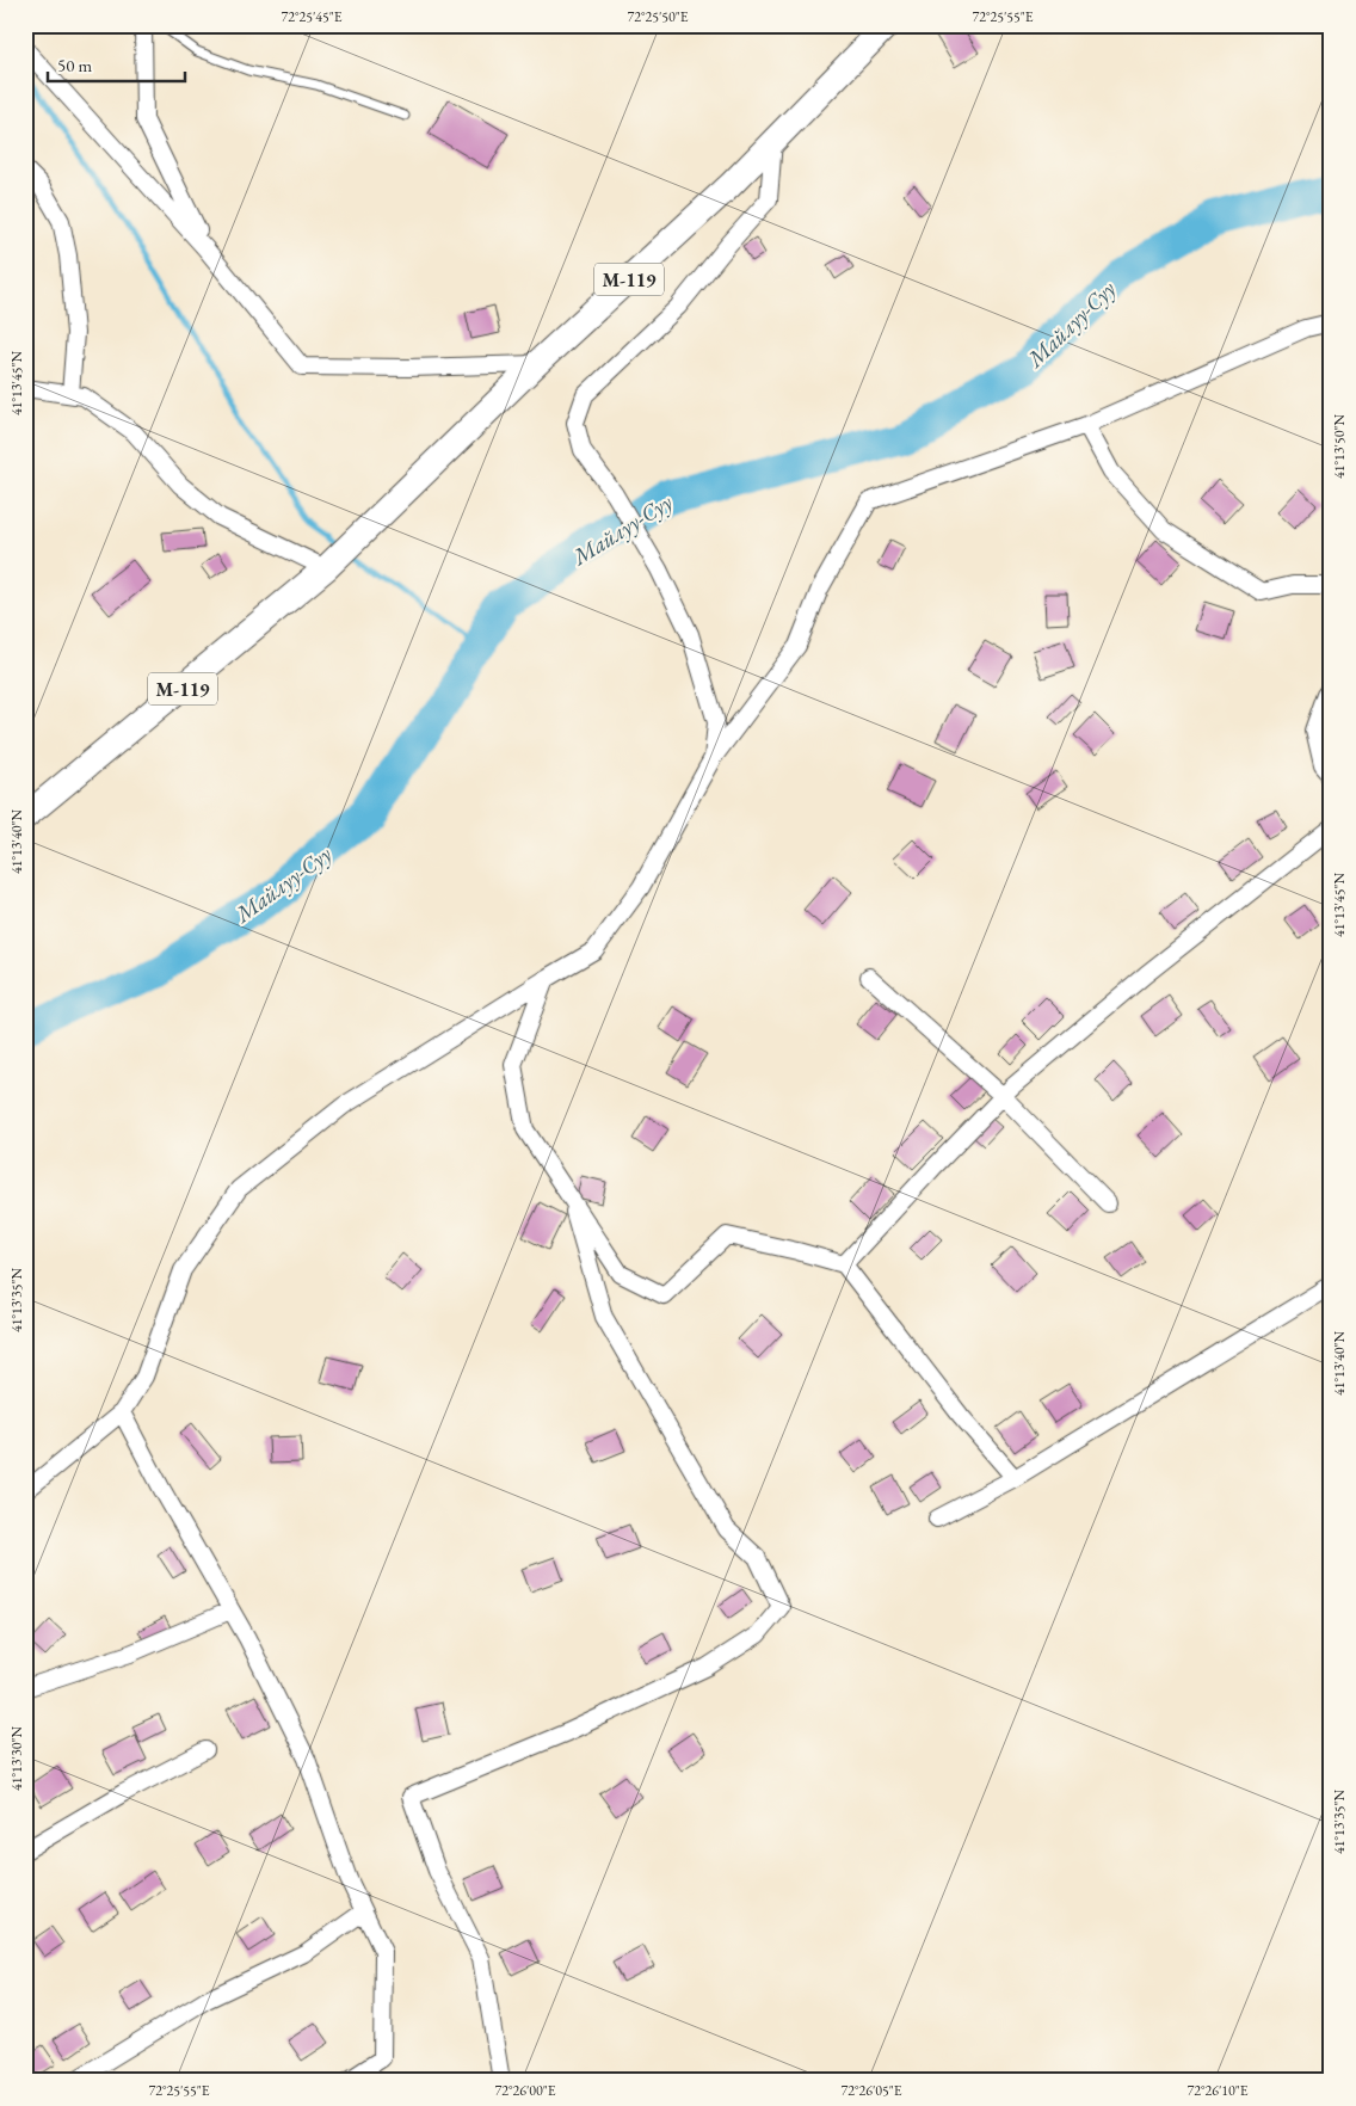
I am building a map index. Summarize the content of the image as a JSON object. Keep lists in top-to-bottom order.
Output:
{
  "streets": {
    "main road": ["М-119"]
  },
  "water": ["Майлуу-Суу"],
  "scale_bar": "50 m",
  "coordinates": [
    "72°25'45\"E",
    "72°25'50\"E",
    "72°25'55\"E",
    "41°13'45\"N",
    "41°13'50\"N",
    "41°13'40\"N",
    "41°13'35\"N",
    "41°13'30\"N",
    "72°26'00\"E",
    "72°26'05\"E",
    "72°26'10\"E"
  ]
}
